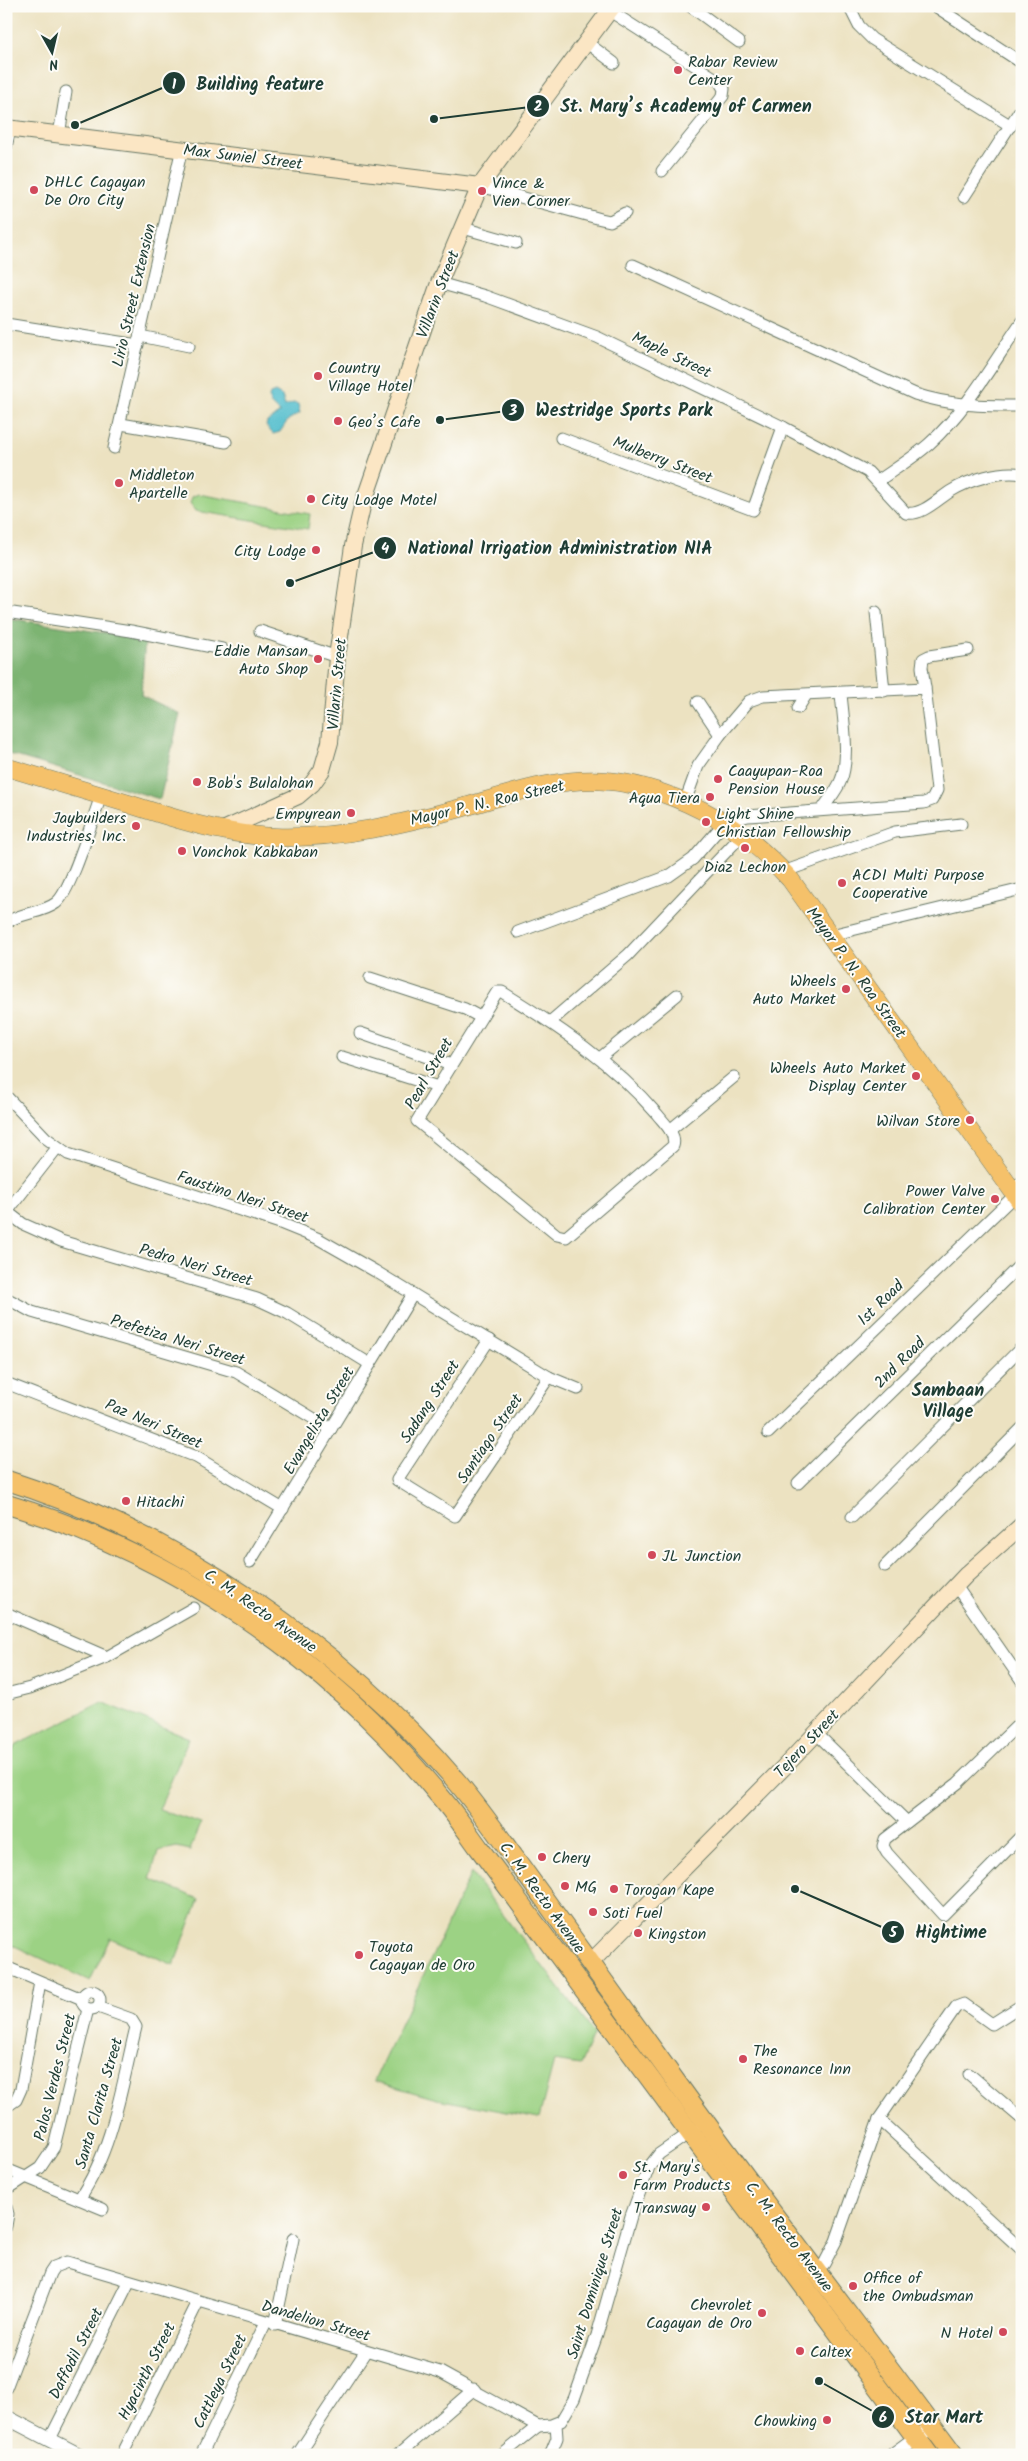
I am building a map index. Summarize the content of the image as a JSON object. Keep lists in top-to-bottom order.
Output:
{
  "streets": {
    "highway": ["C. M. Recto Avenue"],
    "main road": [
      "Max Suniel Street",
      "Villarin Street",
      "Mayor P. N. Roa Street",
      "Tejero Street"
    ],
    "street": [
      "Lirio Street Extension",
      "Maple Street",
      "Mulberry Street",
      "Pearl Street",
      "Faustino Neri Street",
      "Pedro Neri Street",
      "1st Road",
      "Prefetiza Neri Street",
      "2nd Road",
      "Sadang Street",
      "Evangelista Street",
      "Paz Neri Street",
      "Santiago Street",
      "Palos Verdes Street",
      "Santa Clarita Street",
      "Saint Dominique Street",
      "Dandelion Street",
      "Daffodil Street",
      "Hyacinth Street",
      "Cattleya Street"
    ]
  },
  "crossings": [
    ["Max Suniel Street", "Villarin Street"],
    ["Max Suniel Street", "Lirio Street Extension"],
    ["Villarin Street", "Maple Street"],
    ["Villarin Street", "Mayor P. N. Roa Street"],
    ["Maple Street", "Mulberry Street"],
    ["Mayor P. N. Roa Street", "1st Road"],
    ["Faustino Neri Street", "Sadang Street"],
    ["Faustino Neri Street", "Evangelista Street"],
    ["Faustino Neri Street", "Santiago Street"],
    ["Pedro Neri Street", "Evangelista Street"],
    ["Prefetiza Neri Street", "Evangelista Street"],
    ["Sadang Street", "Santiago Street"],
    ["Evangelista Street", "Paz Neri Street"],
    ["C. M. Recto Avenue", "Tejero Street"],
    ["C. M. Recto Avenue", "Saint Dominique Street"],
    ["Palos Verdes Street", "Santa Clarita Street"],
    ["Dandelion Street", "Daffodil Street"],
    ["Dandelion Street", "Hyacinth Street"],
    ["Dandelion Street", "Cattleya Street"]
  ],
  "districts": ["Sambaan Village"],
  "places": [
    "Rabar Review Center",
    "St. Mary’s Academy of Carmen",
    "Building feature",
    "DHLC Cagayan De Oro City",
    "Vince & Vien Corner",
    "Country Village Hotel",
    "Westridge Sports Park",
    "Geo’s Cafe",
    "Middleton Apartelle",
    "City Lodge Motel",
    "City Lodge",
    "National Irrigation Administration NIA",
    "Eddie Mansan Auto Shop",
    "Caayupan-Roa Pension House",
    "Bob's Bulalohan",
    "Aqua Tiera",
    "Empyrean",
    "Light Shine Christian Fellowship",
    "Jaybuilders Industries, Inc.",
    "Diaz Lechon",
    "Vonchok Kabkaban",
    "ACDI Multi Purpose Cooperative",
    "Wheels Auto Market",
    "Wheels Auto Market Display Center",
    "Wilvan Store",
    "Power Valve Calibration Center",
    "Hitachi",
    "JL Junction",
    "Chery",
    "MG",
    "Torogan Kape",
    "Hightime",
    "Soti Fuel",
    "Kingston",
    "Toyota Cagayan de Oro",
    "The Resonance Inn",
    "St. Mary's Farm Products",
    "Transway",
    "Office of the Ombudsman",
    "Chevrolet Cagayan de Oro",
    "N Hotel",
    "Caltex",
    "Star Mart",
    "Chowking"
  ],
  "north": "bottom"
}
